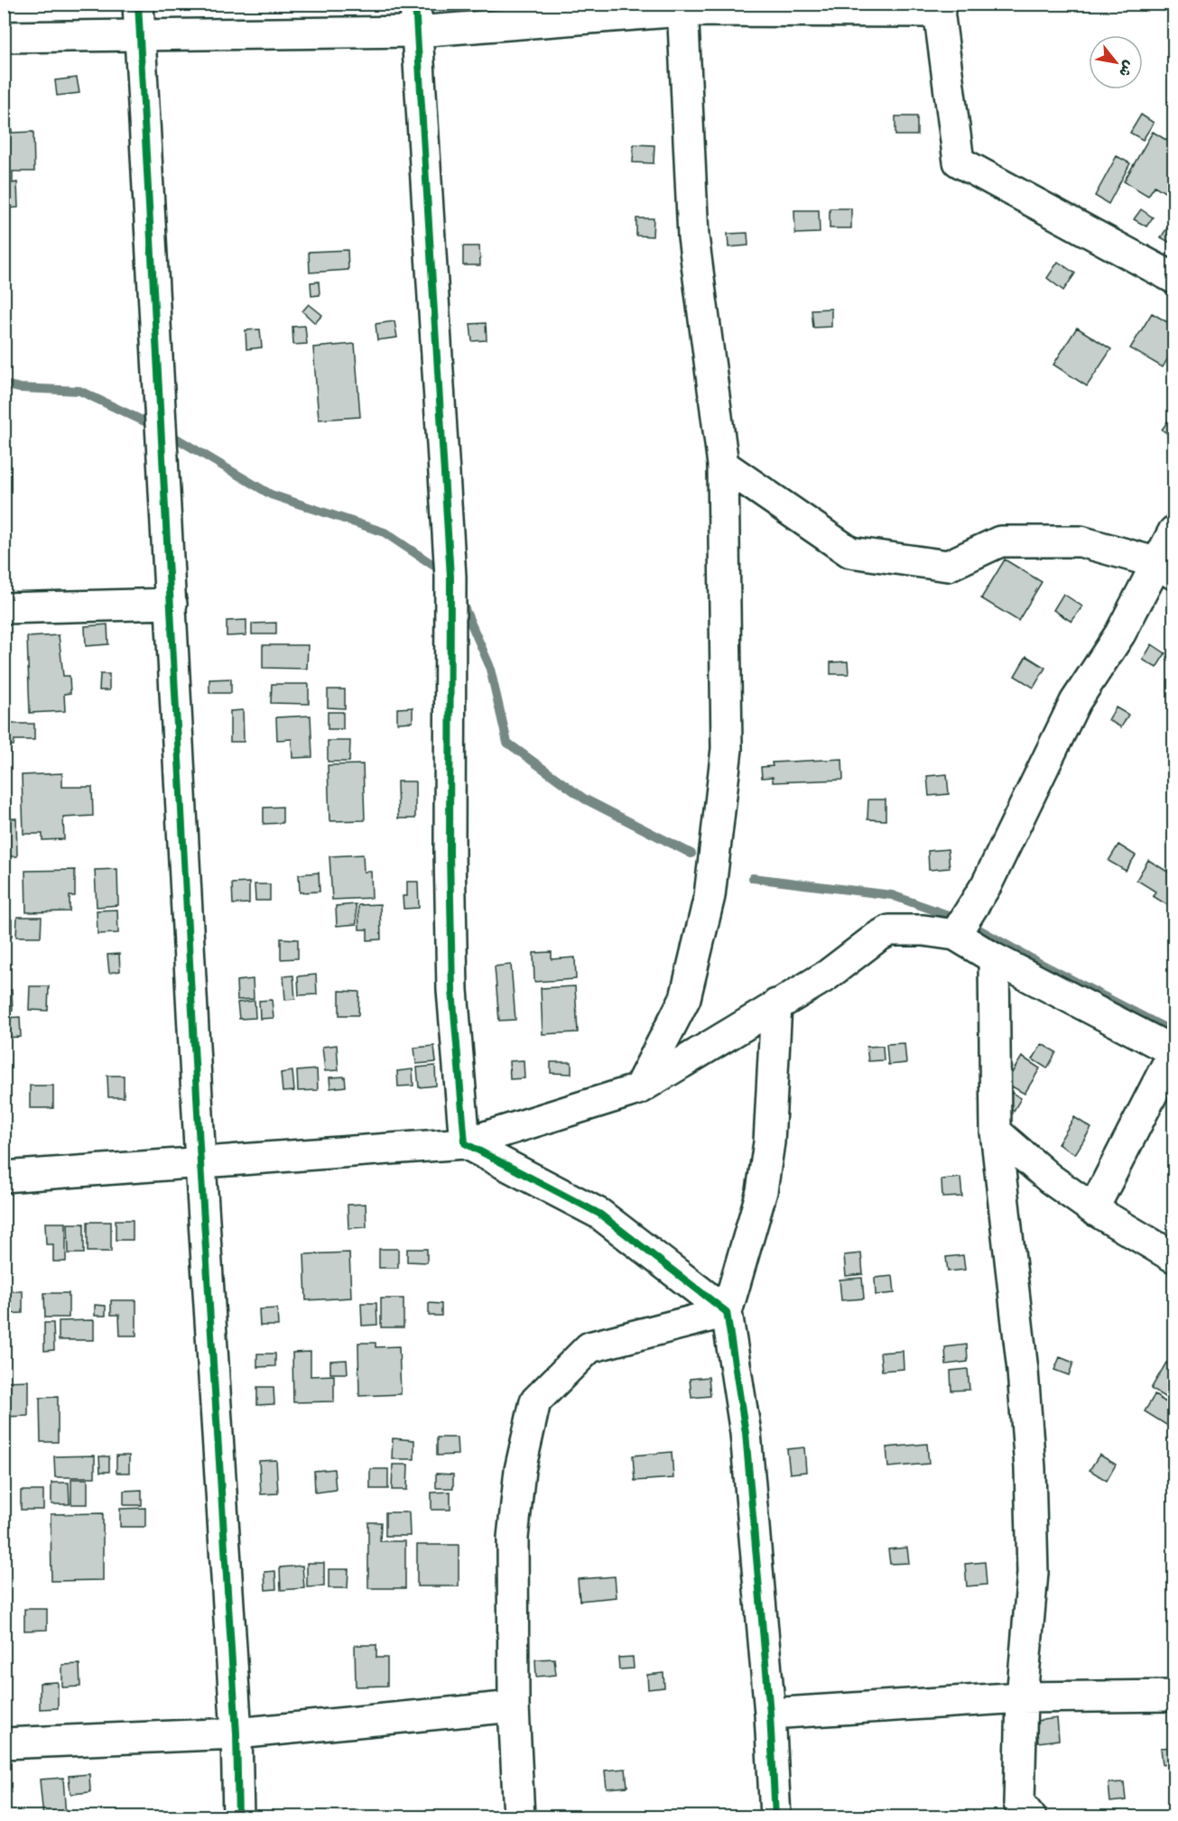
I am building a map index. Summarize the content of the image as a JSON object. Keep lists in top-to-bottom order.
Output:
{
  "north": "bottom right"
}
